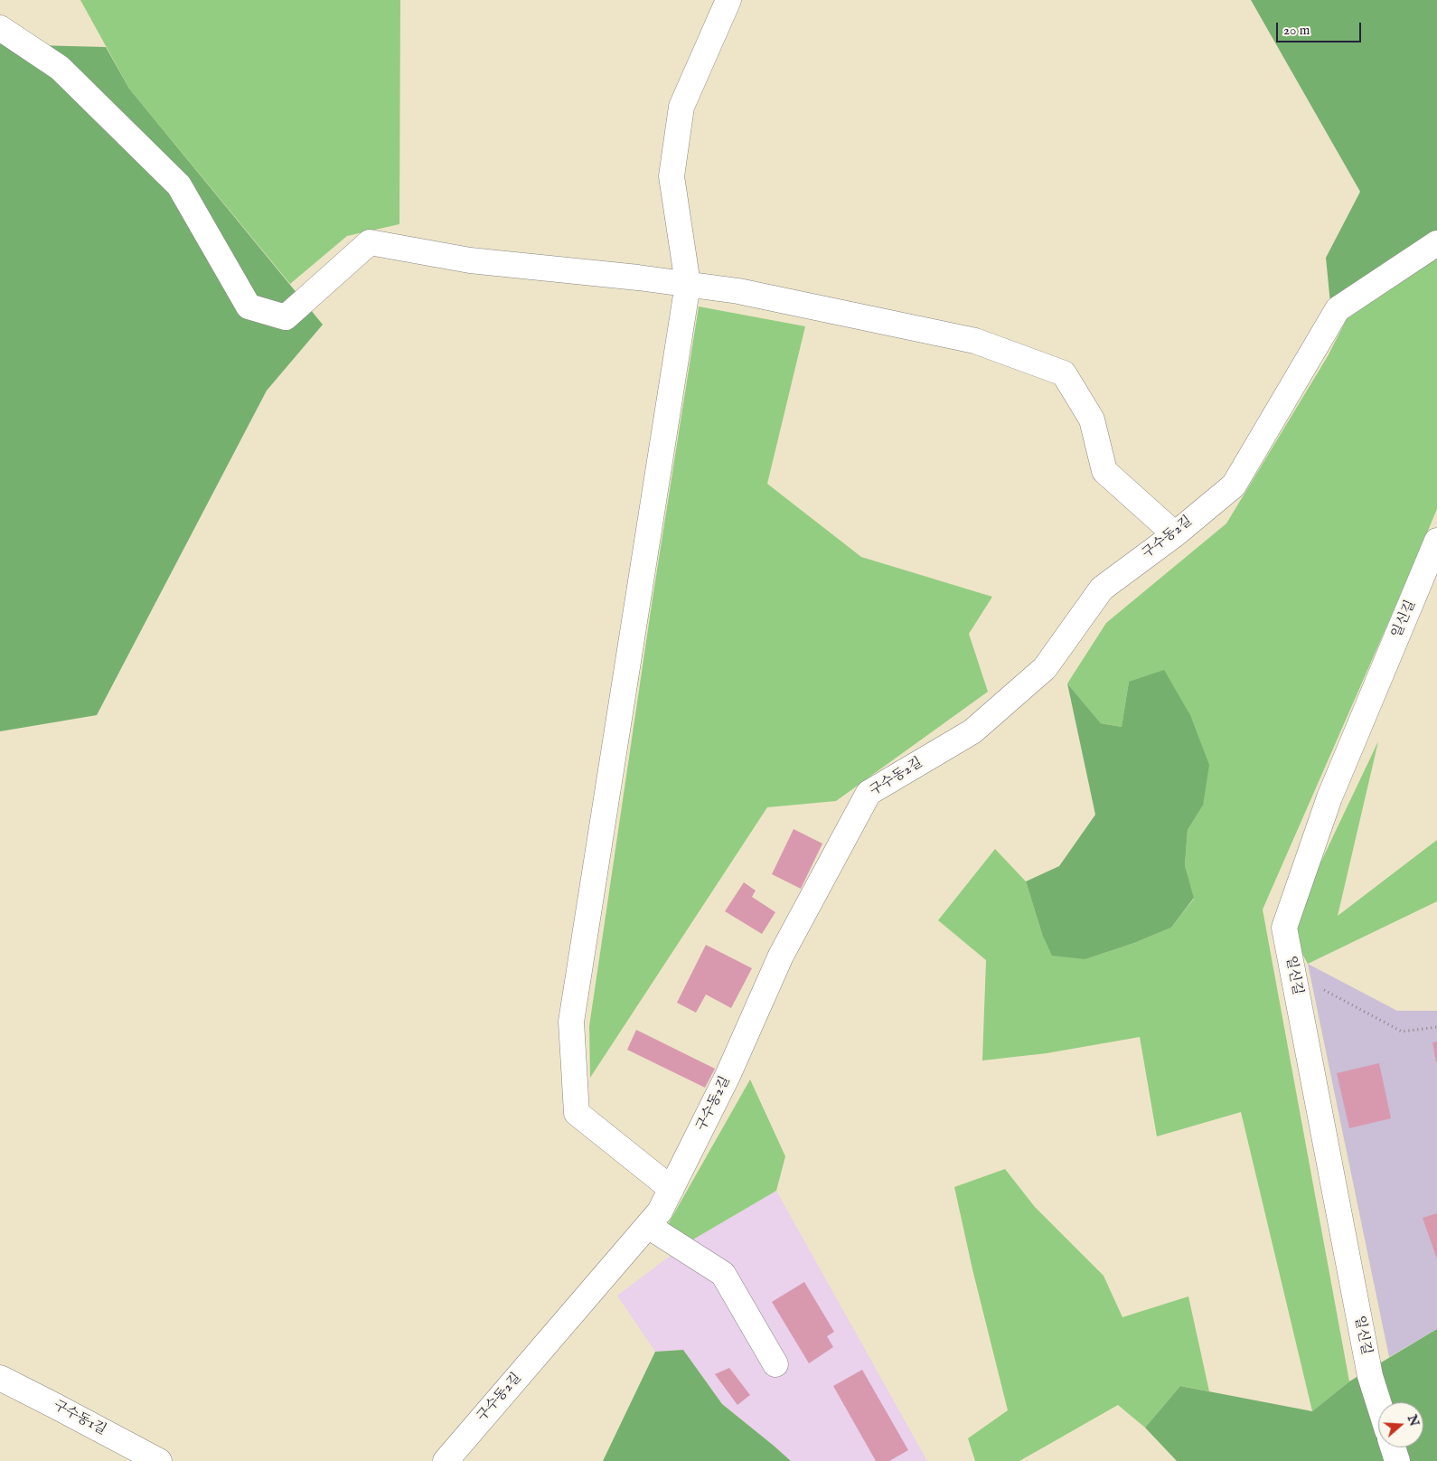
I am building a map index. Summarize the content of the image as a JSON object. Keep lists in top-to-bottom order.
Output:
{
  "streets": {
    "street": ["구수동2길", "일신길", "구수동1길"]
  },
  "scale_bar": "20 m",
  "north": "right"
}
